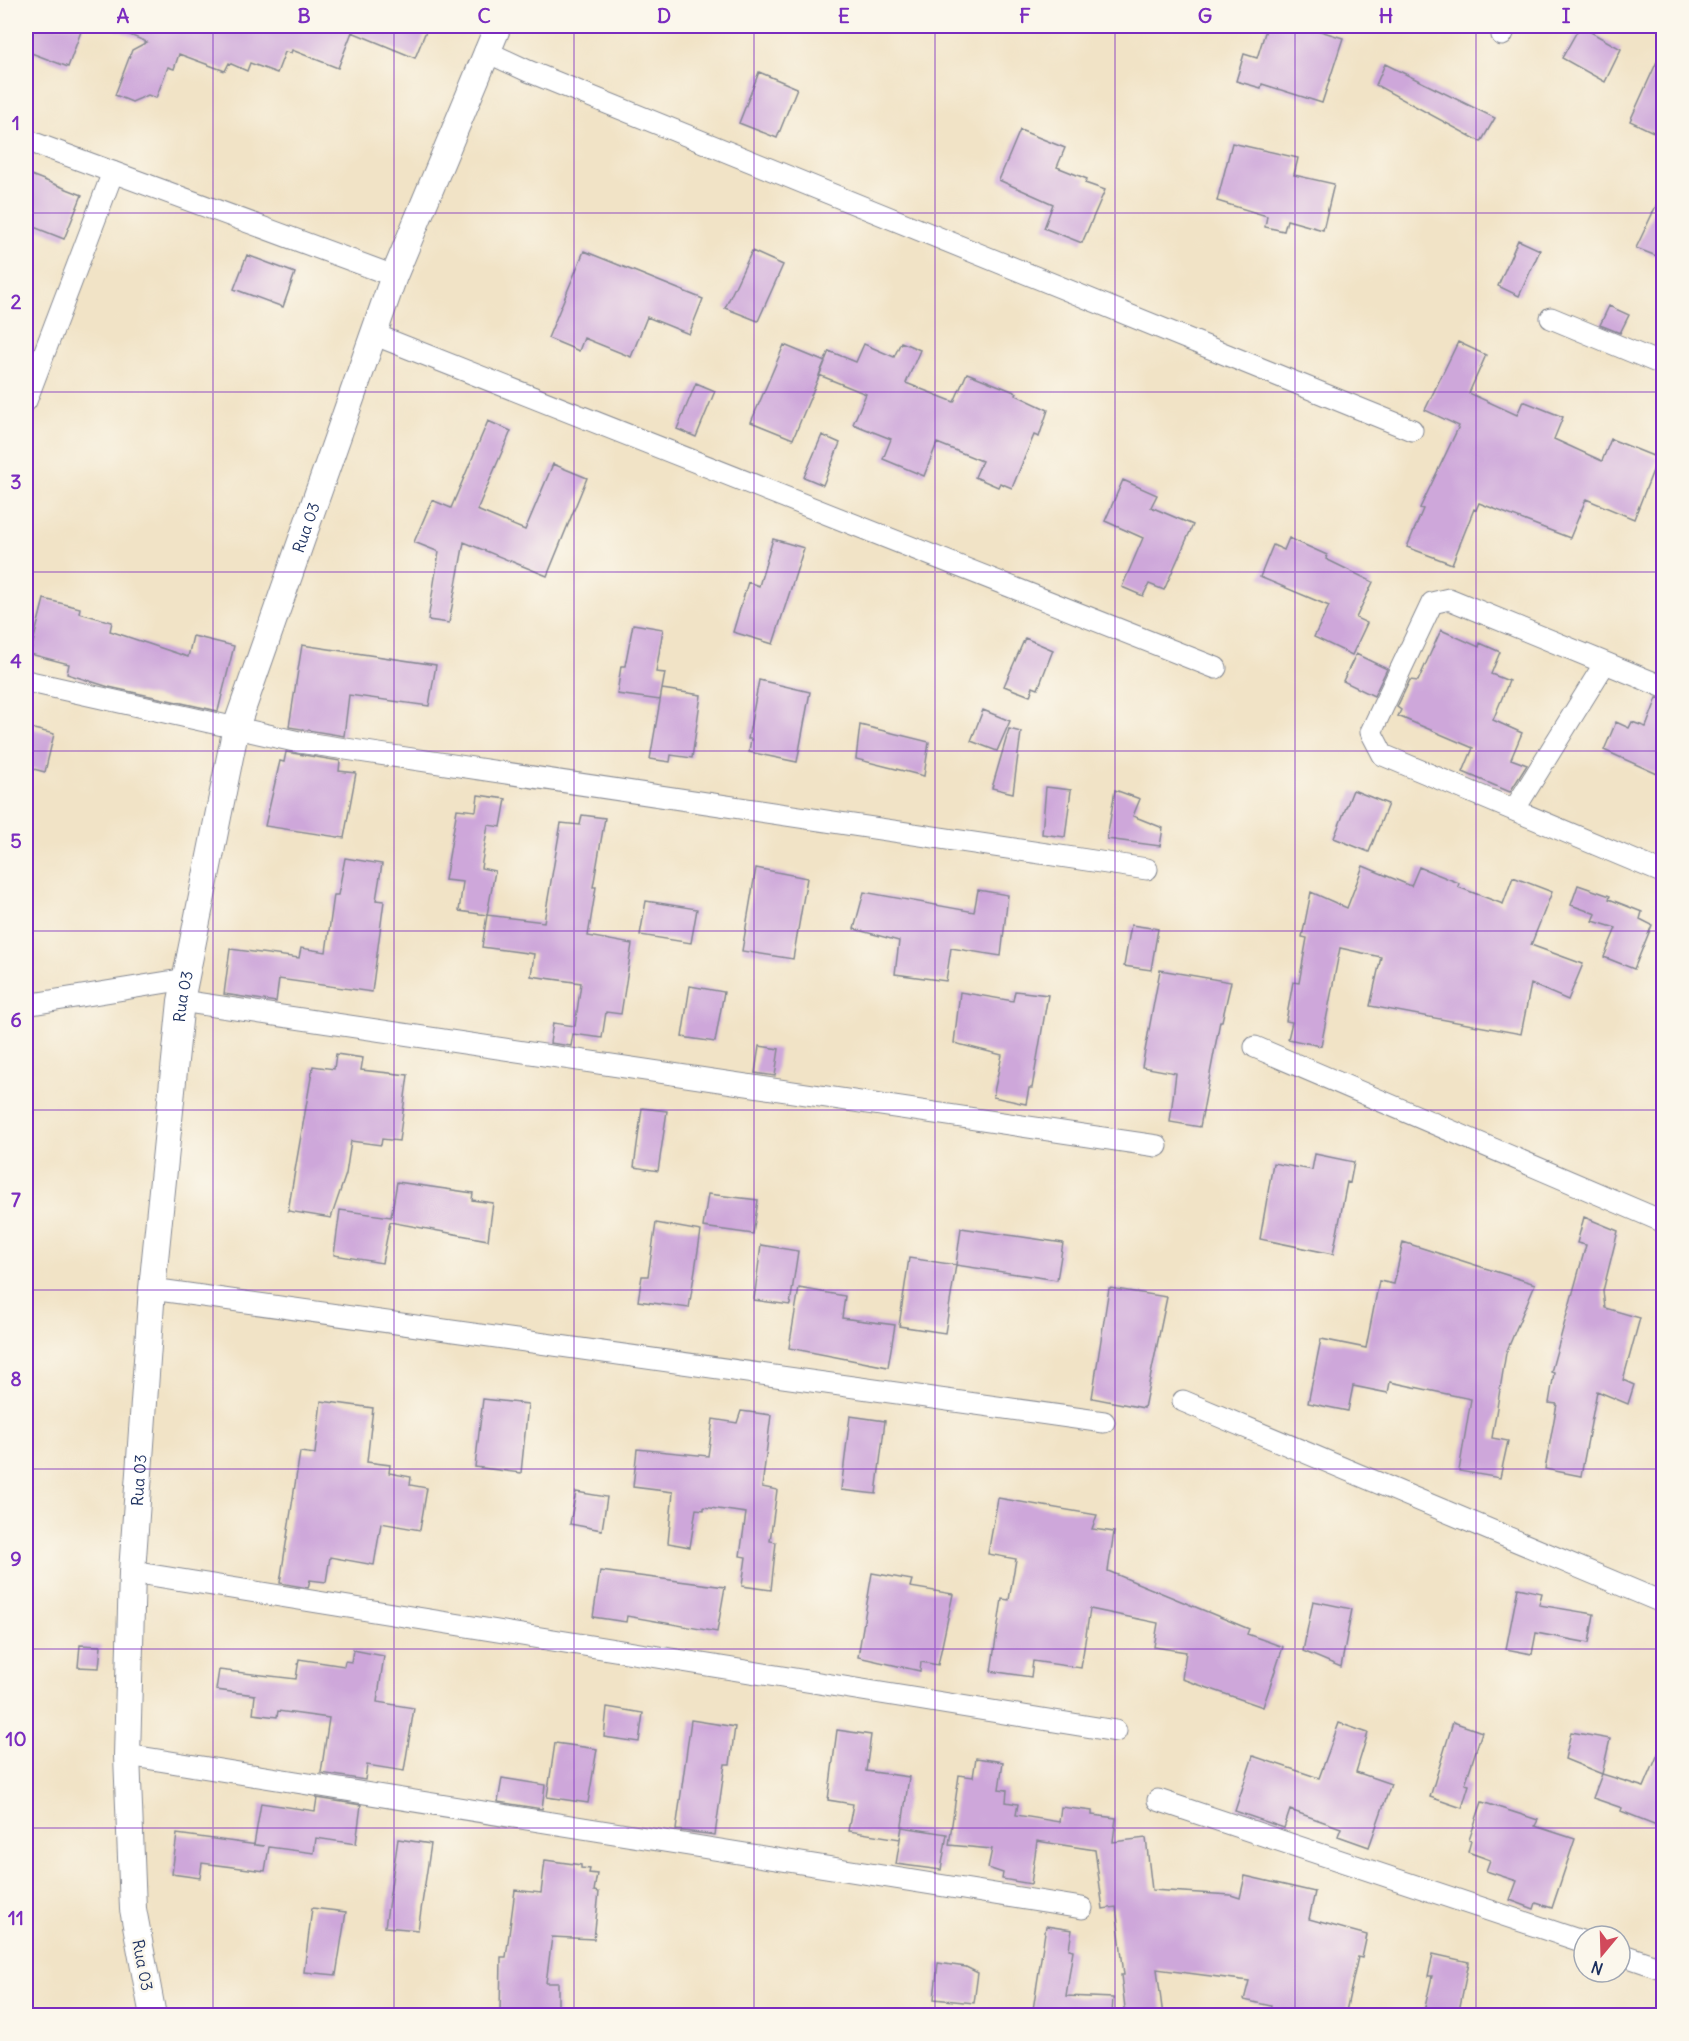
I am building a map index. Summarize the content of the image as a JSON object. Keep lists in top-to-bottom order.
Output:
{
  "streets": {
    "street": ["Rua 03"]
  },
  "north": "bottom",
  "grid": {
    "columns": [
      "A",
      "B",
      "C",
      "D",
      "E",
      "F",
      "G",
      "H",
      "I"
    ],
    "rows": [
      "1",
      "2",
      "3",
      "4",
      "5",
      "6",
      "7",
      "8",
      "9",
      "10",
      "11"
    ]
  }
}
